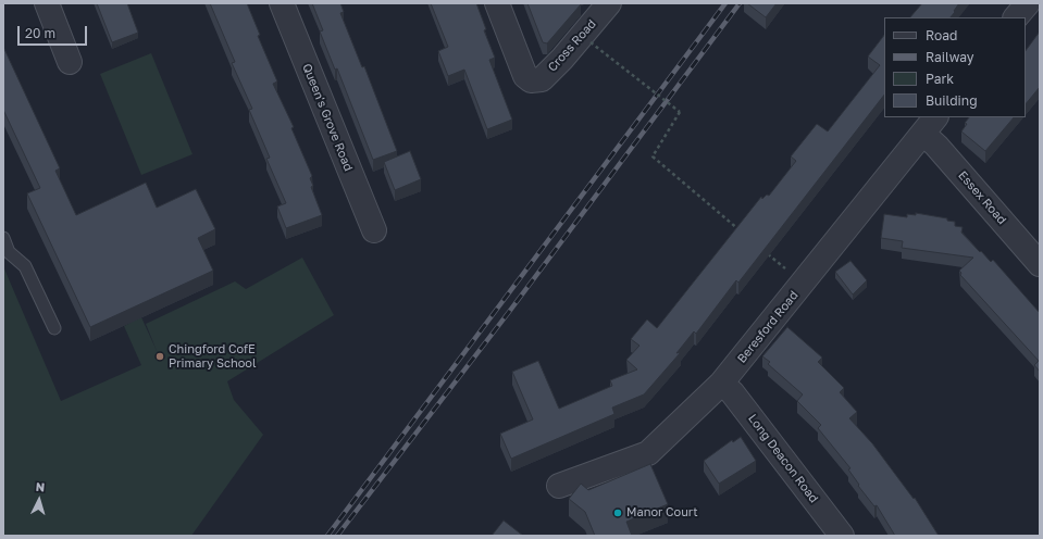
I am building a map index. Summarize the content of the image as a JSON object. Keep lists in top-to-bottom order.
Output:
{
  "streets": {
    "street": [
      "Cross Road",
      "Queen's Grove Road",
      "Essex Road",
      "Beresford Road",
      "Long Deacon Road"
    ]
  },
  "crossings": [
    ["Essex Road", "Beresford Road"],
    ["Beresford Road", "Long Deacon Road"]
  ],
  "places": ["Chingford CofE Primary School", "Manor Court"],
  "legend": [
    "Road",
    "Railway",
    "Park",
    "Building"
  ],
  "scale_bar": "20 m",
  "north": "top"
}
